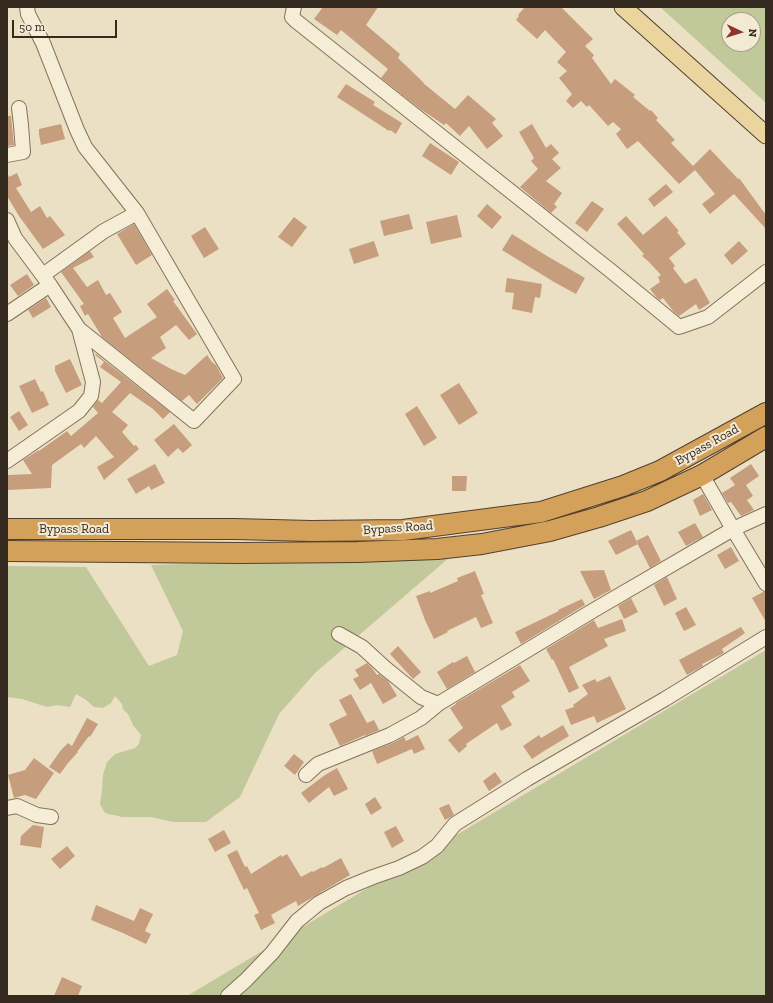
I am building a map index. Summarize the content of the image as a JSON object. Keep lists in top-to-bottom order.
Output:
{
  "streets": {
    "highway": ["Bypass Road"]
  },
  "scale_bar": "50 m",
  "north": "right"
}
